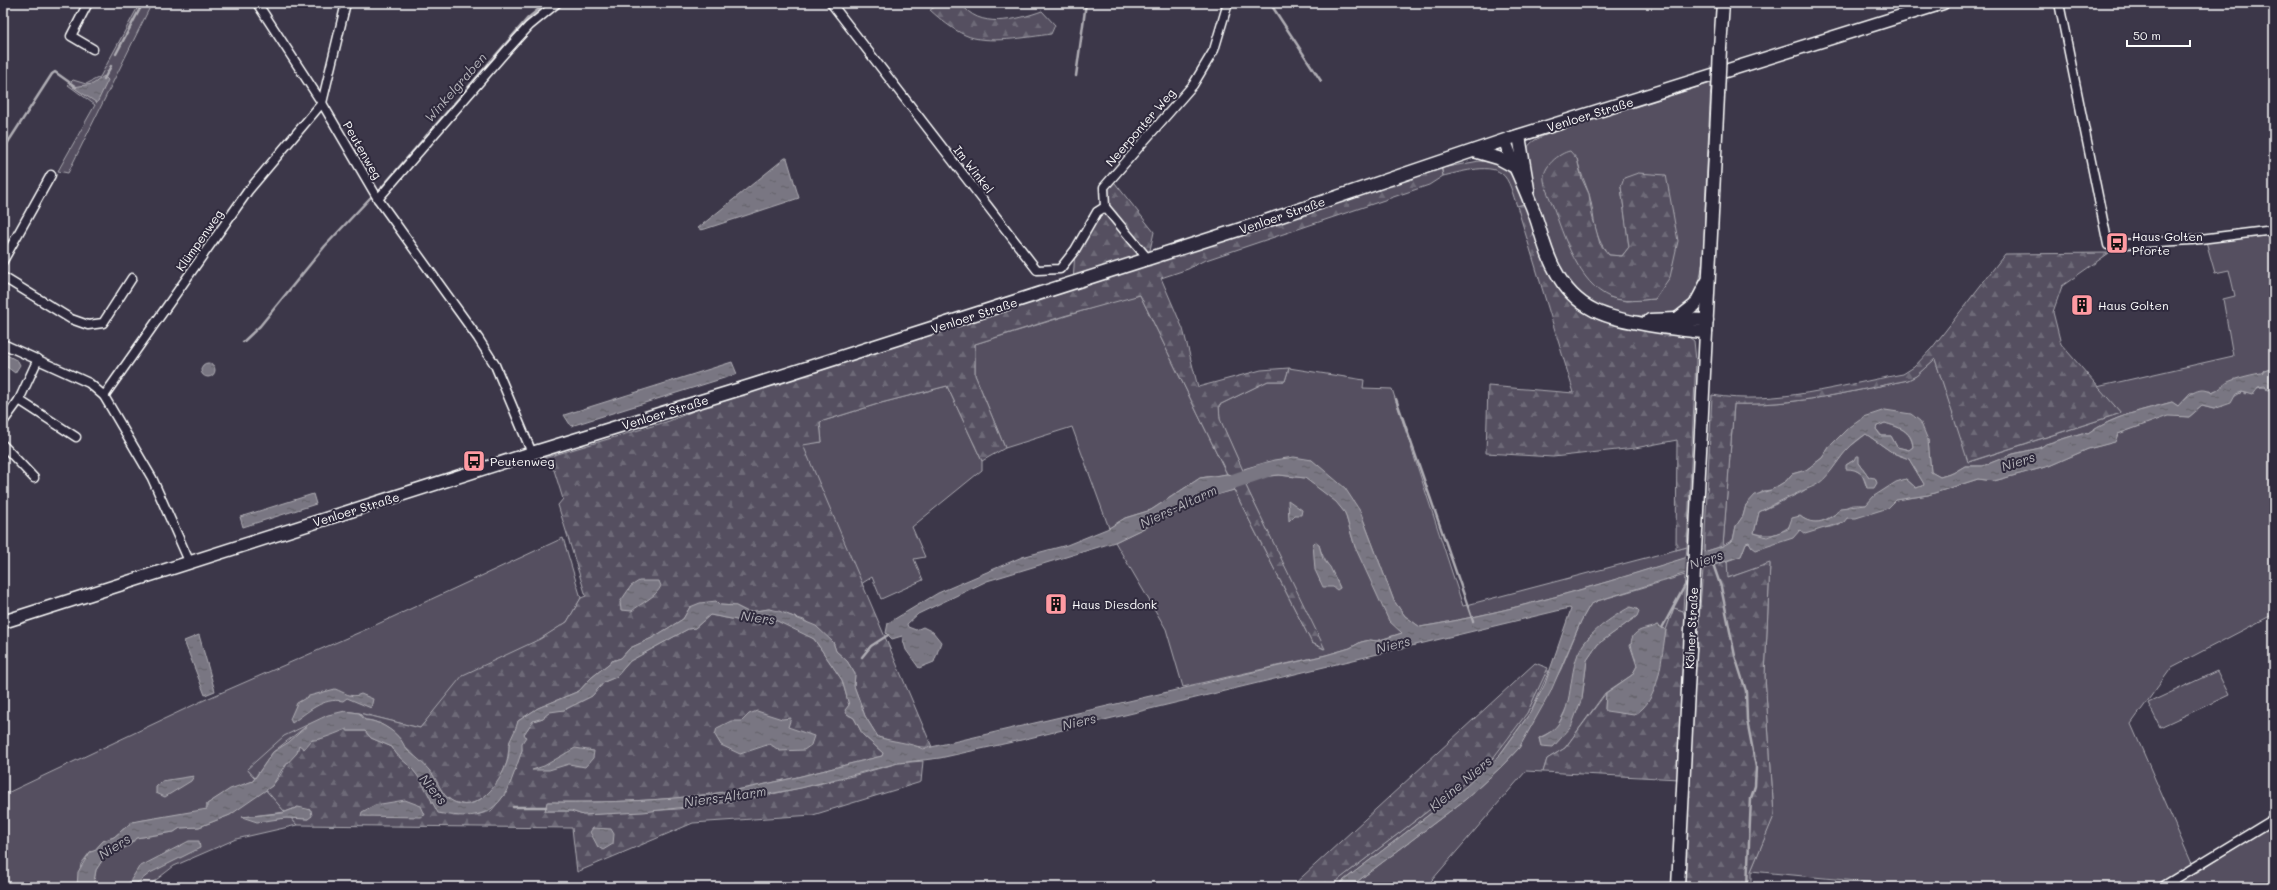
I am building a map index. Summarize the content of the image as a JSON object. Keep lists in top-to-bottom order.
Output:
{
  "streets": {
    "main road": ["Venloer Straße", "Kölner Straße"],
    "street": [
      "Neerponter Weg",
      "Peutenweg",
      "Im Winkel",
      "Klümpenweg"
    ]
  },
  "crossings": [
    ["Venloer Straße", "Peutenweg"],
    ["Neerponter Weg", "Im Winkel"],
    ["Peutenweg", "Klümpenweg"]
  ],
  "water": [
    "Winkelgraben",
    "Niers",
    "Niers-Altarm",
    "Kleine Niers"
  ],
  "places": {
    "bus stop": ["Haus Golten Pforte", "Peutenweg"],
    "building": ["Haus Golten", "Haus Diesdonk"]
  },
  "scale_bar": "50 m"
}
